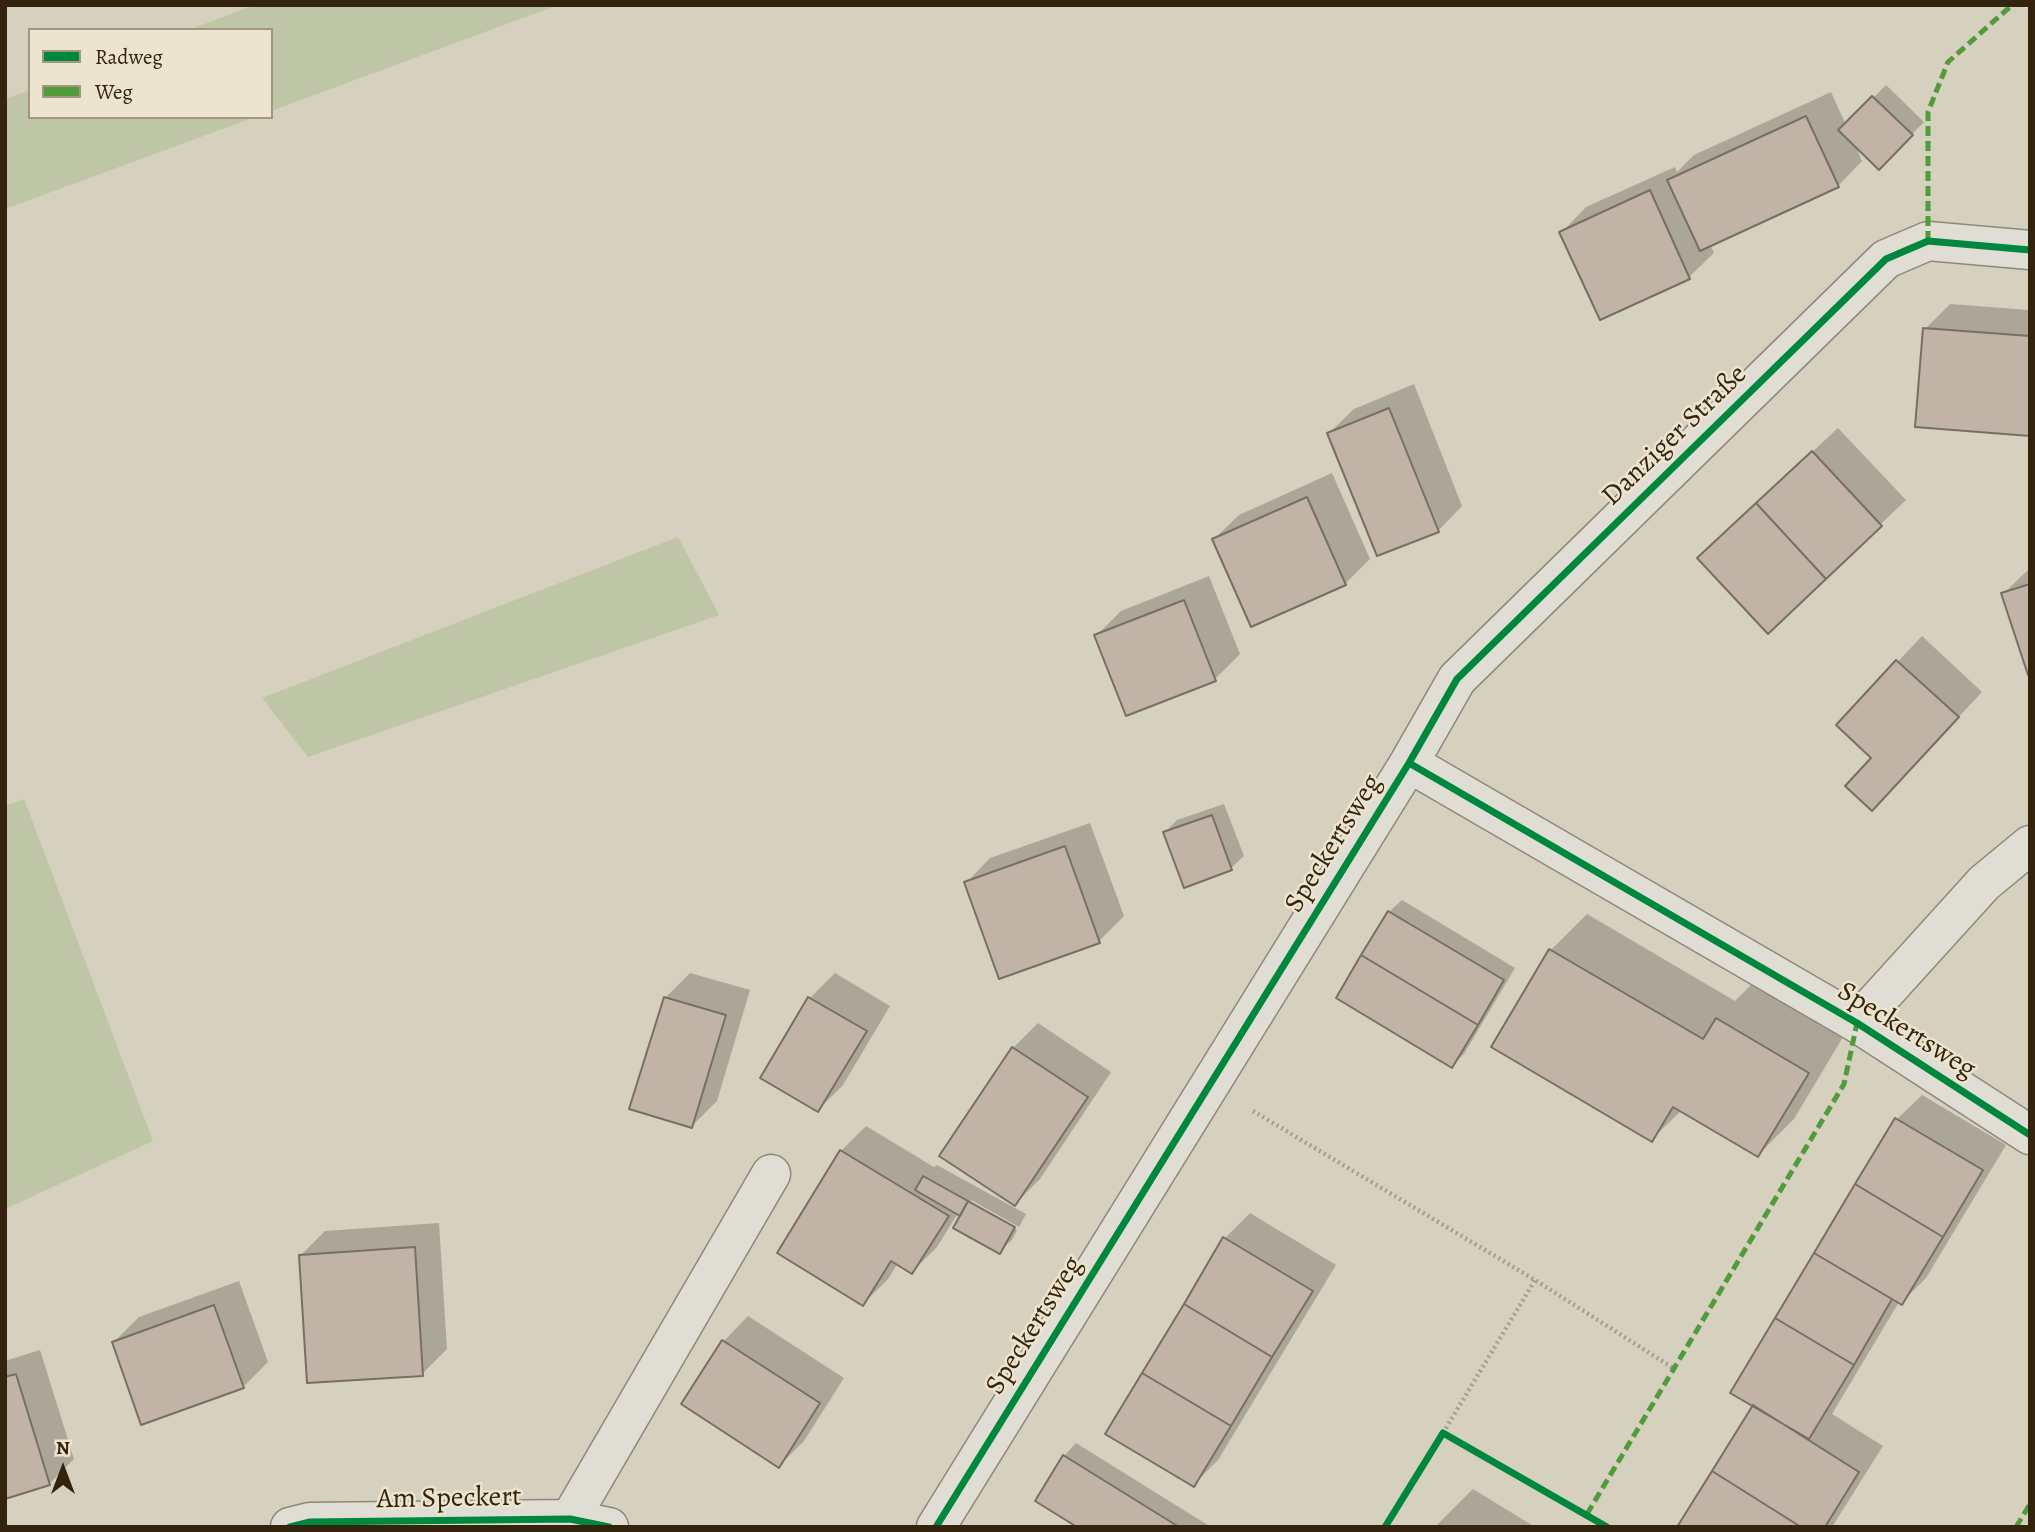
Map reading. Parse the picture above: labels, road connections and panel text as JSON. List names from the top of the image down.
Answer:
{
  "streets": {
    "street": ["Danziger Straße", "Speckertsweg", "Am Speckert"]
  },
  "crossings": [
    ["Danziger Straße", "Speckertsweg"]
  ],
  "legend": ["Radweg", "Weg"],
  "north": "top"
}
